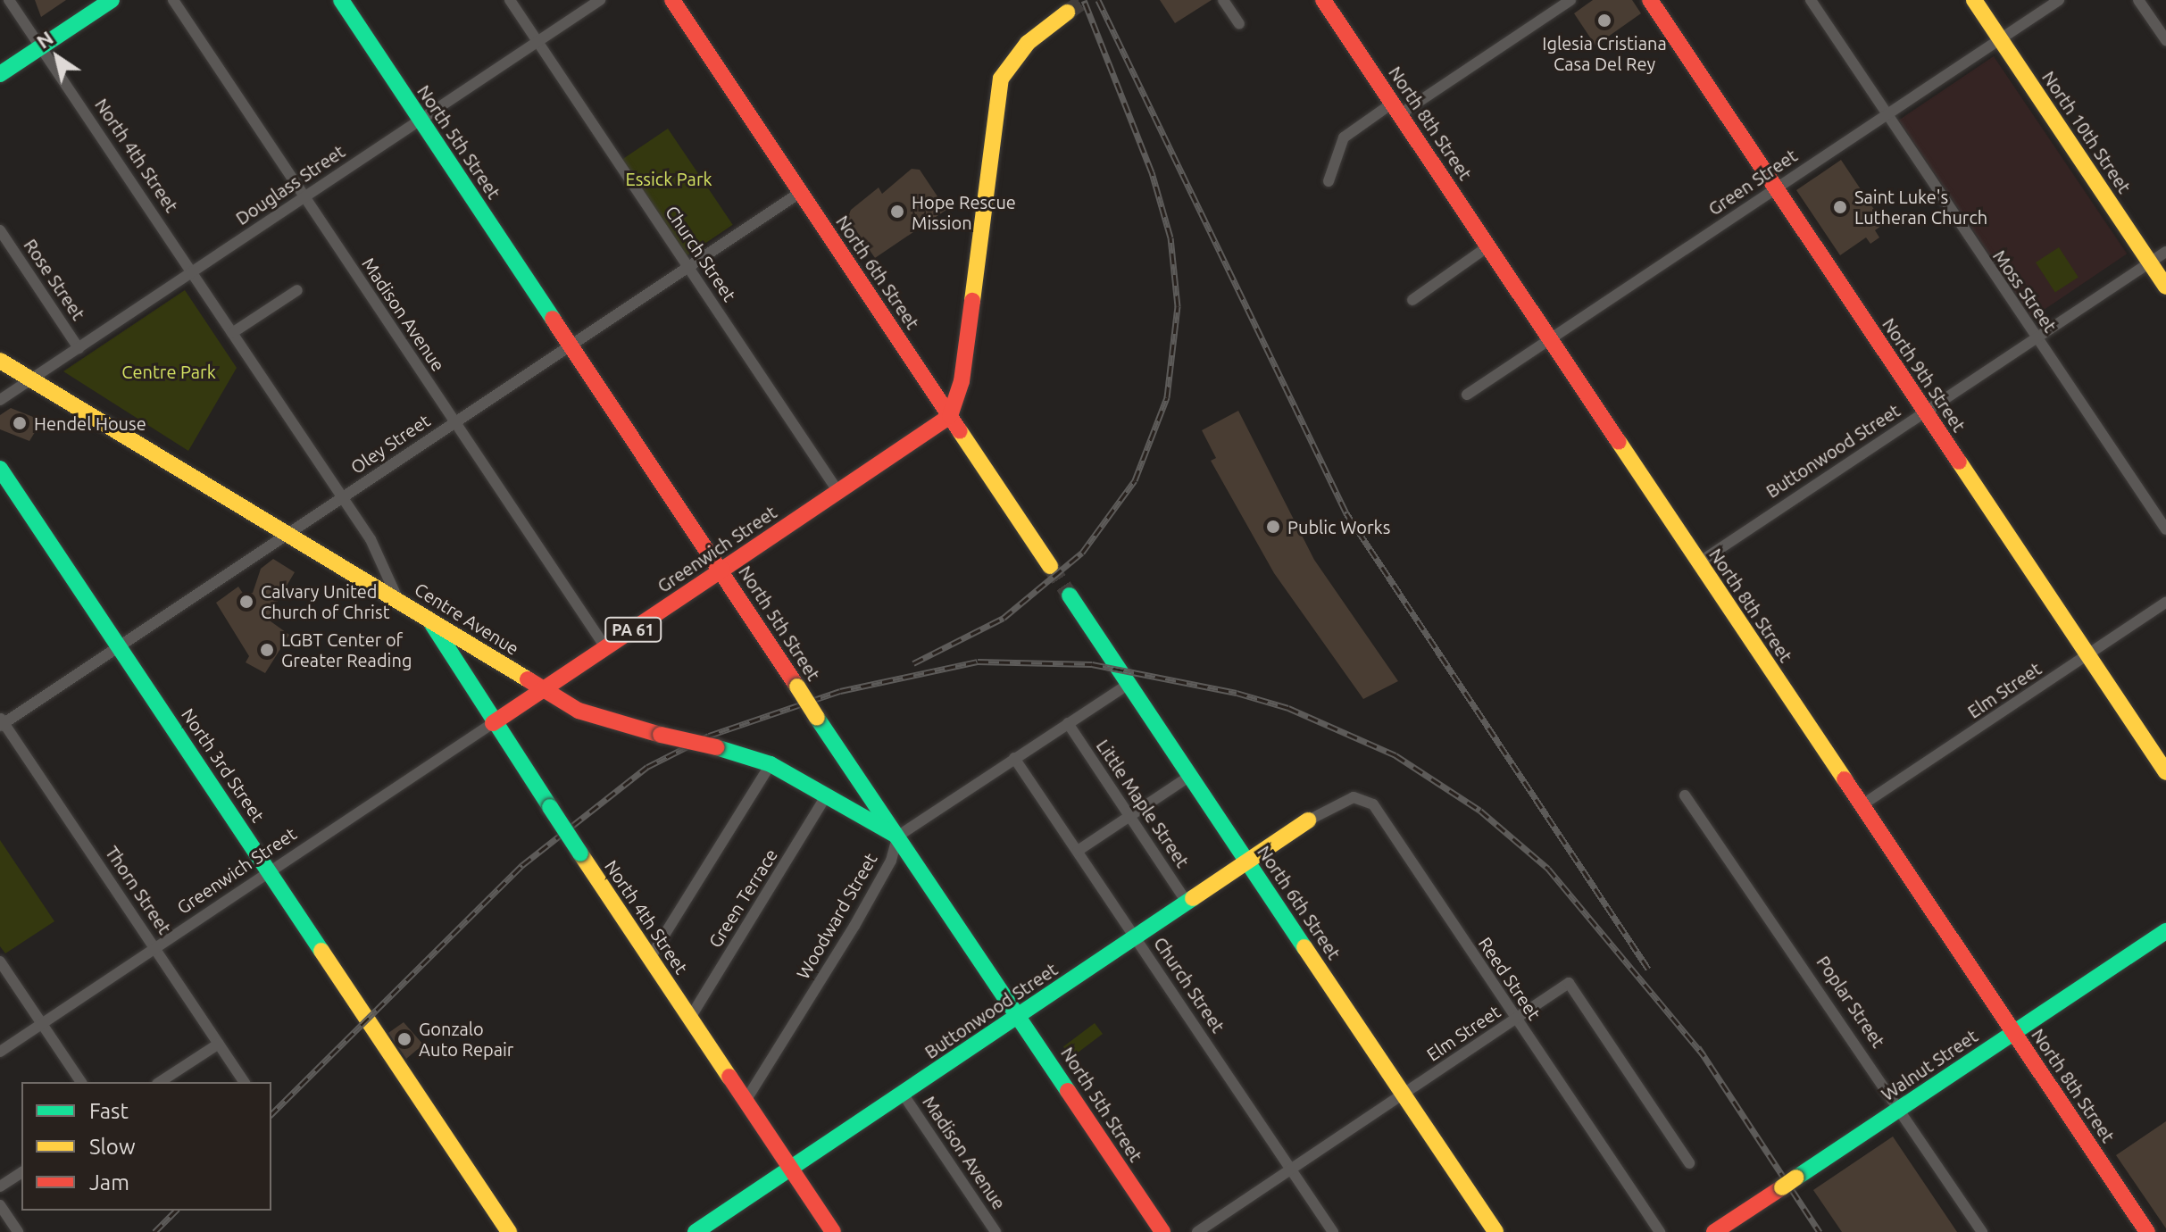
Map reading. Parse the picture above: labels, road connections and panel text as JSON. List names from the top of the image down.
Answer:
{
  "streets": {
    "main road": [
      "North 8th Street",
      "North 10th Street",
      "North 5th Street",
      "North 4th Street",
      "North 6th Street",
      "North 9th Street",
      "Buttonwood Street",
      "Greenwich Street",
      "Centre Avenue",
      "PA 61",
      "North 3rd Street",
      "Walnut Street"
    ],
    "street": [
      "Green Street",
      "Douglass Street",
      "Church Street",
      "Rose Street",
      "Moss Street",
      "Madison Avenue",
      "Oley Street",
      "Elm Street",
      "Little Maple Street",
      "Thorn Street",
      "Green Terrace",
      "Woodward Street",
      "Reed Street",
      "Poplar Street"
    ]
  },
  "crossings": [
    ["North 8th Street", "Green Street"],
    ["North 8th Street", "Buttonwood Street"],
    ["North 8th Street", "Elm Street"],
    ["North 8th Street", "Walnut Street"],
    ["North 10th Street", "Green Street"],
    ["North 10th Street", "Buttonwood Street"],
    ["North 5th Street", "Douglass Street"],
    ["North 5th Street", "Oley Street"],
    ["North 5th Street", "Buttonwood Street"],
    ["North 5th Street", "Greenwich Street"],
    ["North 5th Street", "Centre Avenue"],
    ["North 5th Street", "Woodward Street"],
    ["North 4th Street", "Douglass Street"],
    ["North 4th Street", "Oley Street"],
    ["North 4th Street", "Buttonwood Street"],
    ["North 4th Street", "Greenwich Street"],
    ["North 4th Street", "Centre Avenue"],
    ["North 4th Street", "Green Terrace"],
    ["North 4th Street", "Woodward Street"],
    ["Green Street", "Moss Street"],
    ["Green Street", "North 9th Street"],
    ["Douglass Street", "Church Street"],
    ["Douglass Street", "Rose Street"],
    ["Douglass Street", "Madison Avenue"],
    ["Douglass Street", "Centre Avenue"],
    ["Church Street", "Oley Street"],
    ["Church Street", "Buttonwood Street"],
    ["Church Street", "Greenwich Street"],
    ["Church Street", "Elm Street"],
    ["North 6th Street", "Oley Street"],
    ["North 6th Street", "Buttonwood Street"],
    ["North 6th Street", "Greenwich Street"],
    ["North 6th Street", "Elm Street"],
    ["Moss Street", "Buttonwood Street"],
    ["Madison Avenue", "Oley Street"],
    ["Madison Avenue", "Buttonwood Street"],
    ["Madison Avenue", "Greenwich Street"],
    ["North 9th Street", "Buttonwood Street"],
    ["North 9th Street", "Elm Street"],
    ["Oley Street", "Centre Avenue"],
    ["Oley Street", "North 3rd Street"],
    ["Oley Street", "Thorn Street"],
    ["Buttonwood Street", "Little Maple Street"],
    ["Buttonwood Street", "Reed Street"],
    ["Greenwich Street", "Centre Avenue"],
    ["Greenwich Street", "North 3rd Street"],
    ["Greenwich Street", "Thorn Street"],
    ["Centre Avenue", "Green Terrace"],
    ["Centre Avenue", "Woodward Street"],
    ["Elm Street", "Reed Street"],
    ["Poplar Street", "Walnut Street"]
  ],
  "parks": ["Essick Park", "Centre Park"],
  "places": [
    "Iglesia Cristiana Casa Del Rey",
    "Saint Luke's Lutheran Church",
    "Hope Rescue Mission",
    "Hendel House",
    "Public Works",
    "Calvary United Church of Christ",
    "LGBT Center of Greater Reading",
    "Gonzalo Auto Repair"
  ],
  "legend": ["Fast", "Slow", "Jam"],
  "north": "top left"
}
